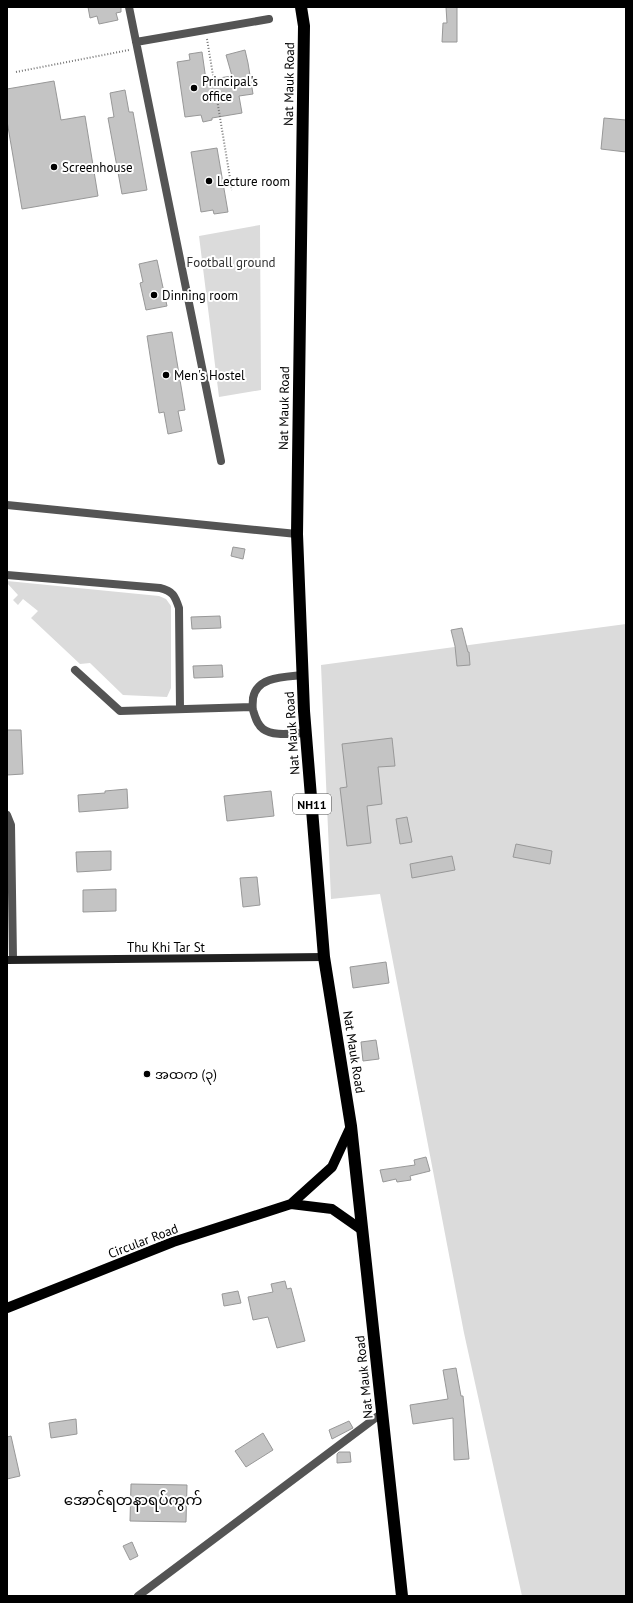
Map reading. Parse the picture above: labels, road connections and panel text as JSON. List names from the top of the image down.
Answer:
{
  "streets": {
    "highway": ["Nat Mauk Road", "NH11"],
    "main road": ["Circular Road"],
    "street": ["Thu Khi Tar St"]
  },
  "crossings": [
    ["Nat Mauk Road", "Thu Khi Tar St"]
  ],
  "districts": ["အောင်ရတနာရပ်ကွက်"],
  "parks": ["Football ground"],
  "places": [
    "Principal's office",
    "Screenhouse",
    "Lecture room",
    "Dinning room",
    "Men's Hostel",
    "အထက (၃)"
  ]
}
